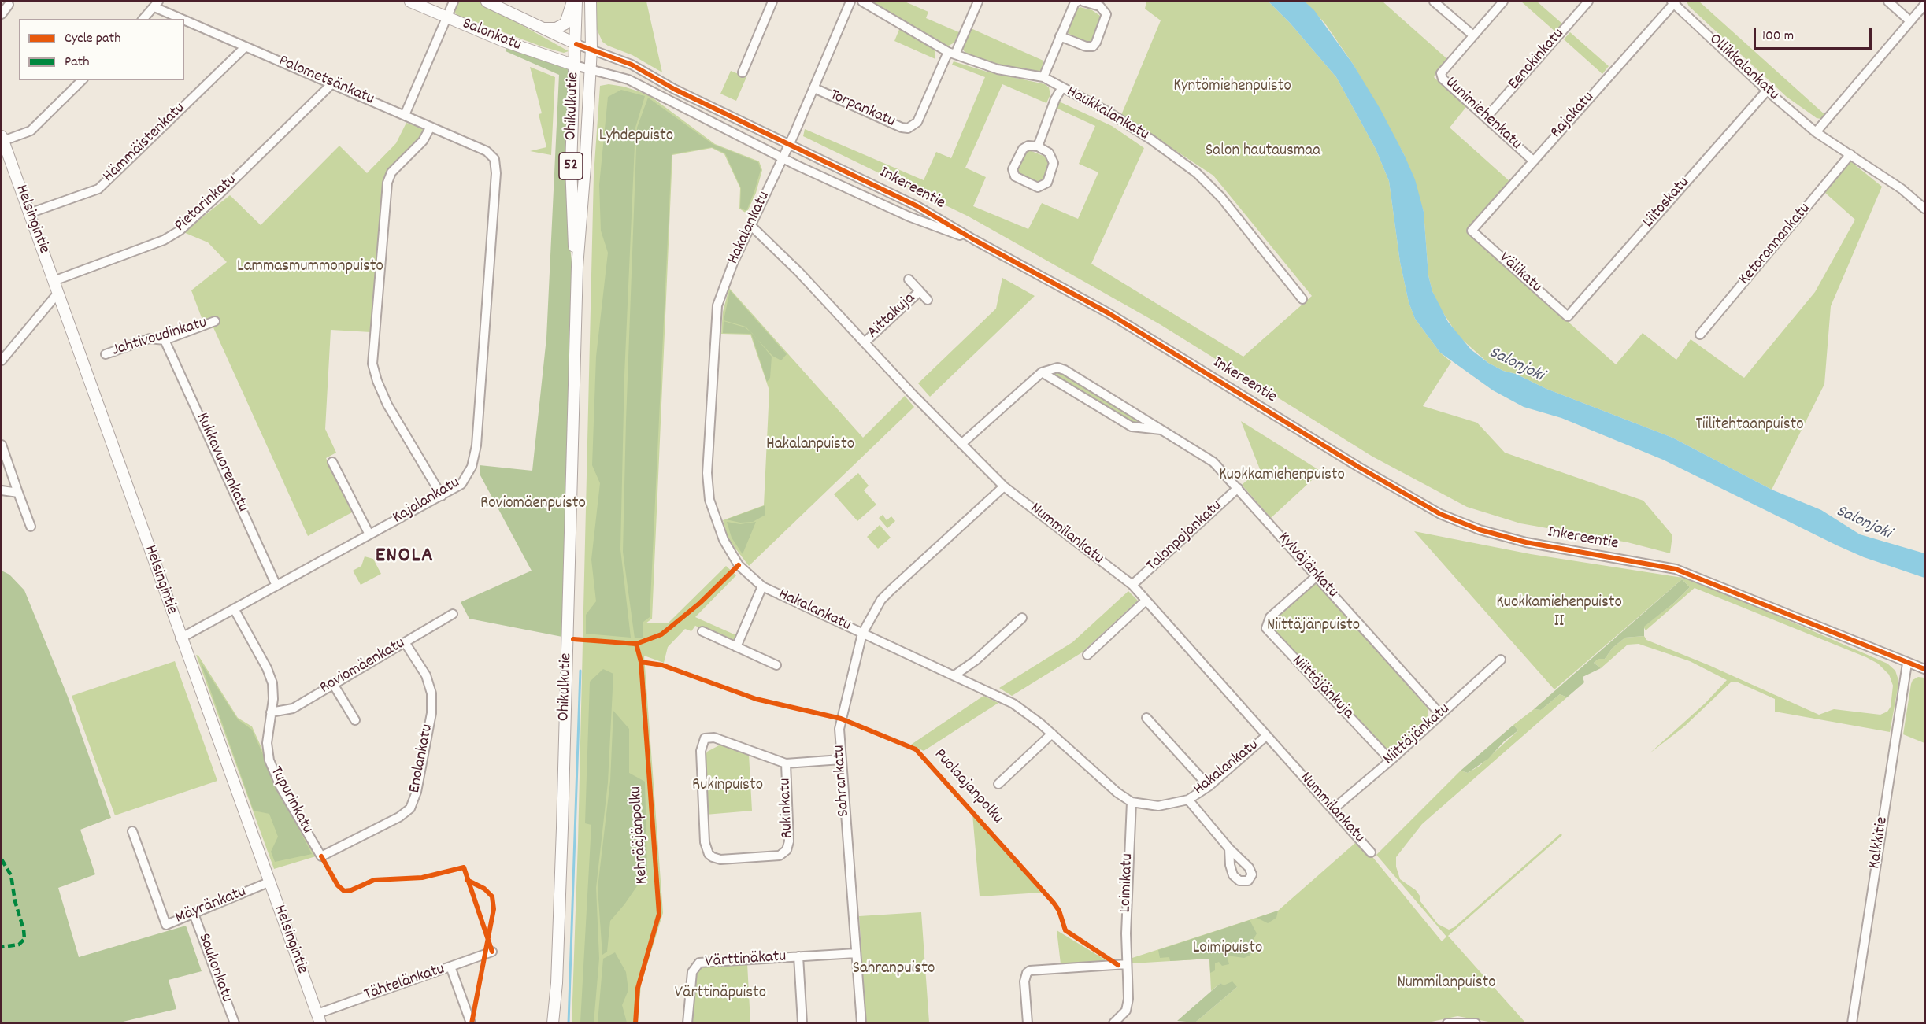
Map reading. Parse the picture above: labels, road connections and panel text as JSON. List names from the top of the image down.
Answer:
{
  "streets": {
    "main road": [
      "Salonkatu",
      "Ohikulkutie",
      "52",
      "Helsingintie"
    ],
    "street": [
      "Eenokinkatu",
      "Ollikkalankatu",
      "Palometsänkatu",
      "Torpankatu",
      "Haukkalankatu",
      "Uunimiehenkatu",
      "Rajakatu",
      "Hämmäistenkatu",
      "Inkereentie",
      "Liitoskatu",
      "Pietarinkatu",
      "Hakalankatu",
      "Ketorannankatu",
      "Välikatu",
      "Aittakuja",
      "Jahtivoudinkatu",
      "Kukkavuorenkatu",
      "Kajalankatu",
      "Nummilankatu",
      "Talonpojankatu",
      "Kylväjänkatu",
      "Roviomäenkatu",
      "Niittäjänkuja",
      "Niittäjänkatu",
      "Enolankatu",
      "Sahrankatu",
      "Tupurinkatu",
      "Rukinkatu",
      "Kalkkitie",
      "Loimikatu",
      "Mäyränkatu",
      "Värttinäkatu",
      "Saukonkatu",
      "Tähtelänkatu"
    ],
    "cycle path": ["Puolaajanpolku", "Kehrääjänpolku"]
  },
  "crossings": [
    ["Salonkatu", "Ohikulkutie"],
    ["Salonkatu", "Inkereentie"],
    ["Eenokinkatu", "Uunimiehenkatu"],
    ["Ollikkalankatu", "Rajakatu"],
    ["Ollikkalankatu", "Liitoskatu"],
    ["Ollikkalankatu", "Ketorannankatu"],
    ["Palometsänkatu", "Hämmäistenkatu"],
    ["Palometsänkatu", "Pietarinkatu"],
    ["Palometsänkatu", "Kajalankatu"],
    ["Ohikulkutie", "Inkereentie"],
    ["Torpankatu", "Haukkalankatu"],
    ["Torpankatu", "Inkereentie"],
    ["Torpankatu", "Hakalankatu"],
    ["Uunimiehenkatu", "Rajakatu"],
    ["Rajakatu", "Välikatu"],
    ["Hämmäistenkatu", "Helsingintie"],
    ["Inkereentie", "Hakalankatu"],
    ["Inkereentie", "Kalkkitie"],
    ["Liitoskatu", "Välikatu"],
    ["Pietarinkatu", "Helsingintie"],
    ["Helsingintie", "Kajalankatu"],
    ["Helsingintie", "Mäyränkatu"],
    ["Helsingintie", "Tähtelänkatu"],
    ["Hakalankatu", "Nummilankatu"],
    ["Hakalankatu", "Sahrankatu"],
    ["Hakalankatu", "Loimikatu"],
    ["Aittakuja", "Nummilankatu"],
    ["Jahtivoudinkatu", "Kukkavuorenkatu"],
    ["Kukkavuorenkatu", "Kajalankatu"],
    ["Kajalankatu", "Tupurinkatu"],
    ["Nummilankatu", "Talonpojankatu"],
    ["Nummilankatu", "Niittäjänkatu"],
    ["Nummilankatu", "Sahrankatu"],
    ["Talonpojankatu", "Kylväjänkatu"],
    ["Kylväjänkatu", "Niittäjänkuja"],
    ["Kylväjänkatu", "Niittäjänkatu"],
    ["Roviomäenkatu", "Enolankatu"],
    ["Roviomäenkatu", "Tupurinkatu"],
    ["Niittäjänkuja", "Niittäjänkatu"],
    ["Enolankatu", "Tupurinkatu"],
    ["Sahrankatu", "Rukinkatu"],
    ["Sahrankatu", "Värttinäkatu"],
    ["Mäyränkatu", "Saukonkatu"]
  ],
  "districts": ["ENOLA"],
  "water": ["Salonjoki"],
  "parks": [
    "Kyntömiehenpuisto",
    "Lyhdepuisto",
    "Salon hautausmaa",
    "Lammasmummonpuisto",
    "Tiilitehtaanpuisto",
    "Hakalanpuisto",
    "Kuokkamiehenpuisto",
    "Roviomäenpuisto",
    "Kuokkamiehenpuisto II",
    "Niittäjänpuisto",
    "Rukinpuisto",
    "Loimipuisto",
    "Sahranpuisto",
    "Nummilanpuisto",
    "Värttinäpuisto"
  ],
  "legend": ["Cycle path", "Path"],
  "scale_bar": "100 m"
}
